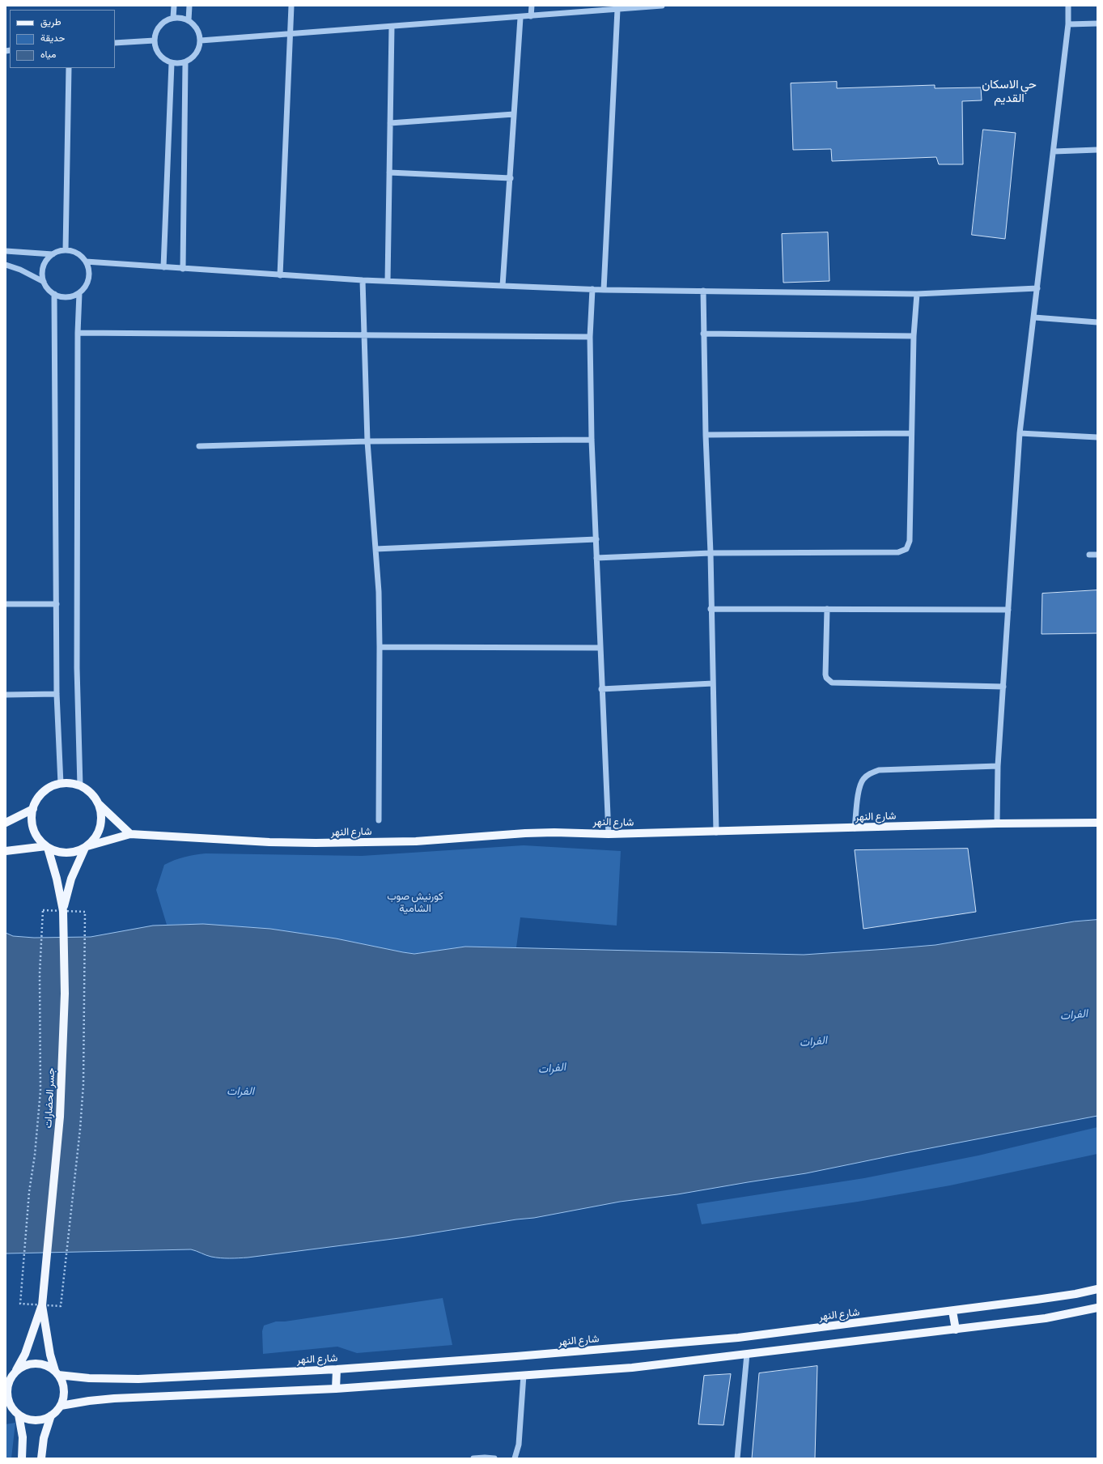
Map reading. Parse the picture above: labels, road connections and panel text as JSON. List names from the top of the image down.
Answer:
{
  "streets": {
    "main road": ["شارع النهر", "جسر الحضارات"]
  },
  "districts": ["حي الاسكان القديم"],
  "water": ["الفرات"],
  "parks": ["كورنيش صوب الشامية"],
  "legend": ["طريق", "حديقة", "مياه"]
}
